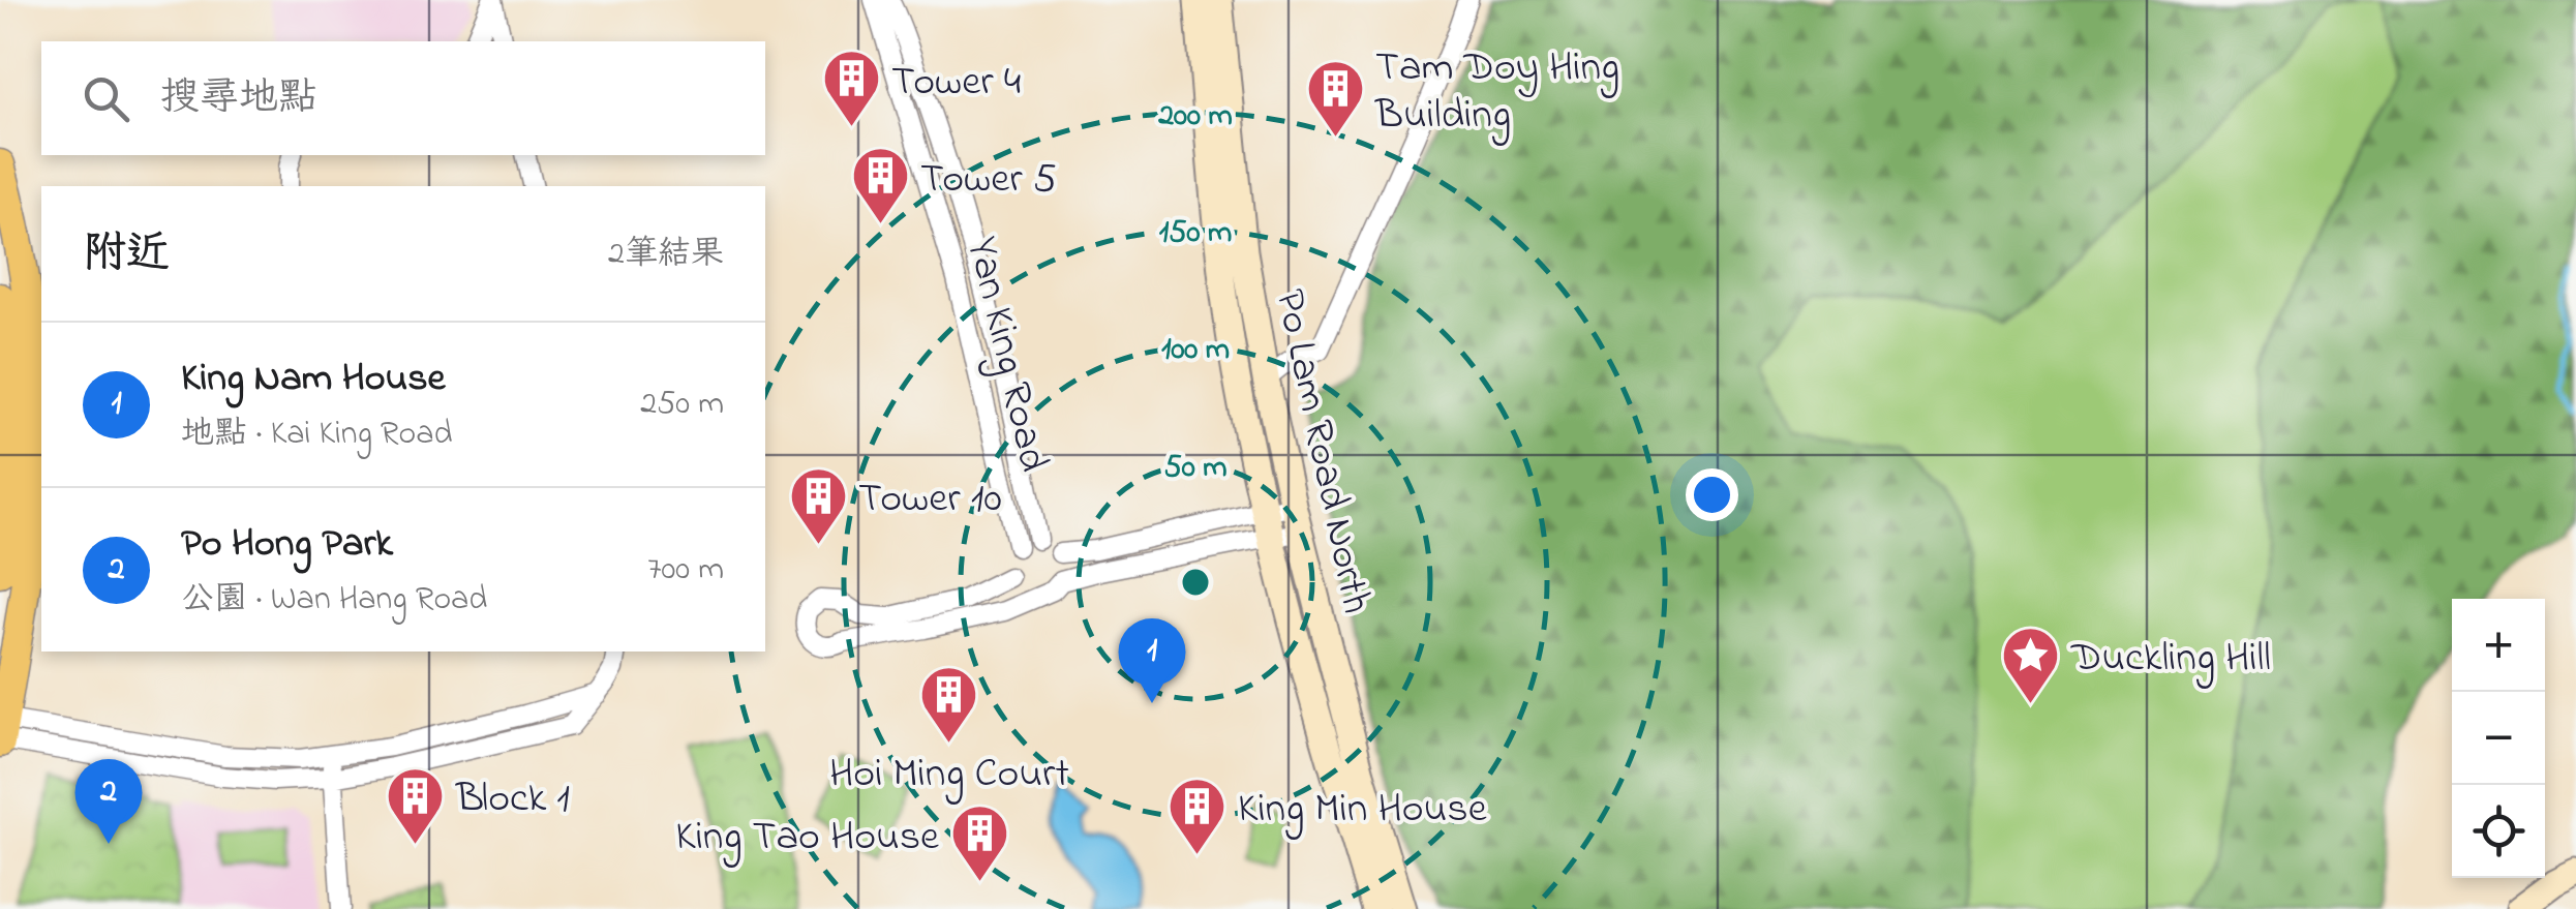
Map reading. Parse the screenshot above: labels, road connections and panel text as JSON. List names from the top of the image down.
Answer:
{
  "streets": {
    "main road": ["Po Lam Road North"],
    "street": ["Yan King Road"]
  },
  "places": {
    "building": [
      "Tower 4",
      "Tam Doy Hing Building",
      "Tower 5",
      "Tower 10",
      "Hoi Ming Court",
      "Block 1",
      "King Min House",
      "King Tao House"
    ],
    "place": ["Duckling Hill"]
  },
  "page": {
    "search": "搜尋地點",
    "heading": ["附近", "2筆結果"],
    "list": [
      {
        "mark": "1",
        "name": "King Nam House",
        "note": "地點 · Kai King Road",
        "value": "250 m"
      },
      {
        "mark": "2",
        "name": "Po Hong Park",
        "note": "公園 · Wan Hang Road",
        "value": "700 m"
      }
    ],
    "map_buttons": ["+", "−"],
    "pins": ["1", "2"]
  },
  "rings": [
    "200 m",
    "150 m",
    "100 m",
    "50 m"
  ]
}
